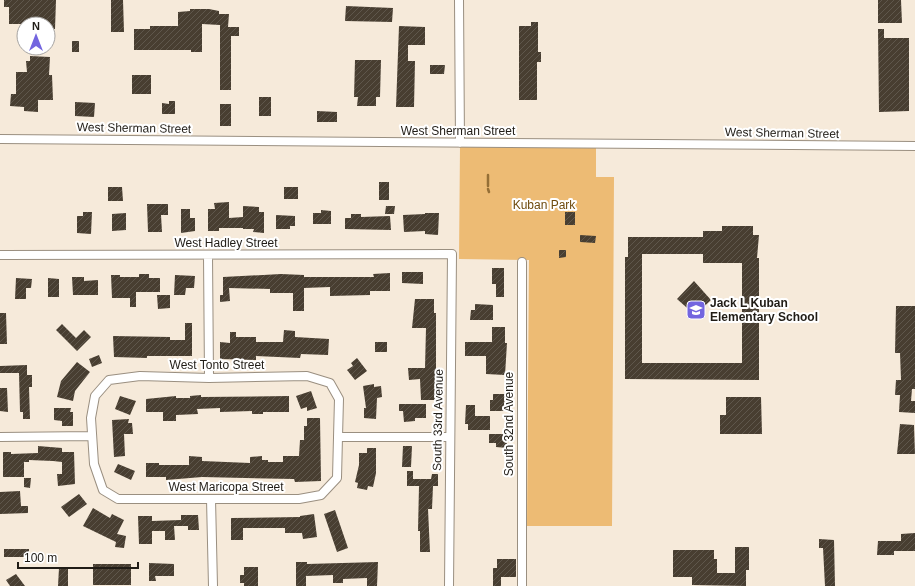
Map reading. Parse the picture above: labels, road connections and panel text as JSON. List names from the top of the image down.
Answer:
{
  "streets": {
    "street": [
      "West Sherman Street",
      "West Hadley Street",
      "West Tonto Street",
      "South 33rd Avenue",
      "South 32nd Avenue",
      "West Maricopa Street"
    ]
  },
  "crossings": [
    ["West Hadley Street", "South 33rd Avenue"],
    ["West Tonto Street", "West Maricopa Street"]
  ],
  "parks": ["Kuban Park"],
  "places": {
    "school or university": ["Jack L Kuban Elementary School"]
  },
  "scale_bar": "100 m",
  "north": "top"
}
